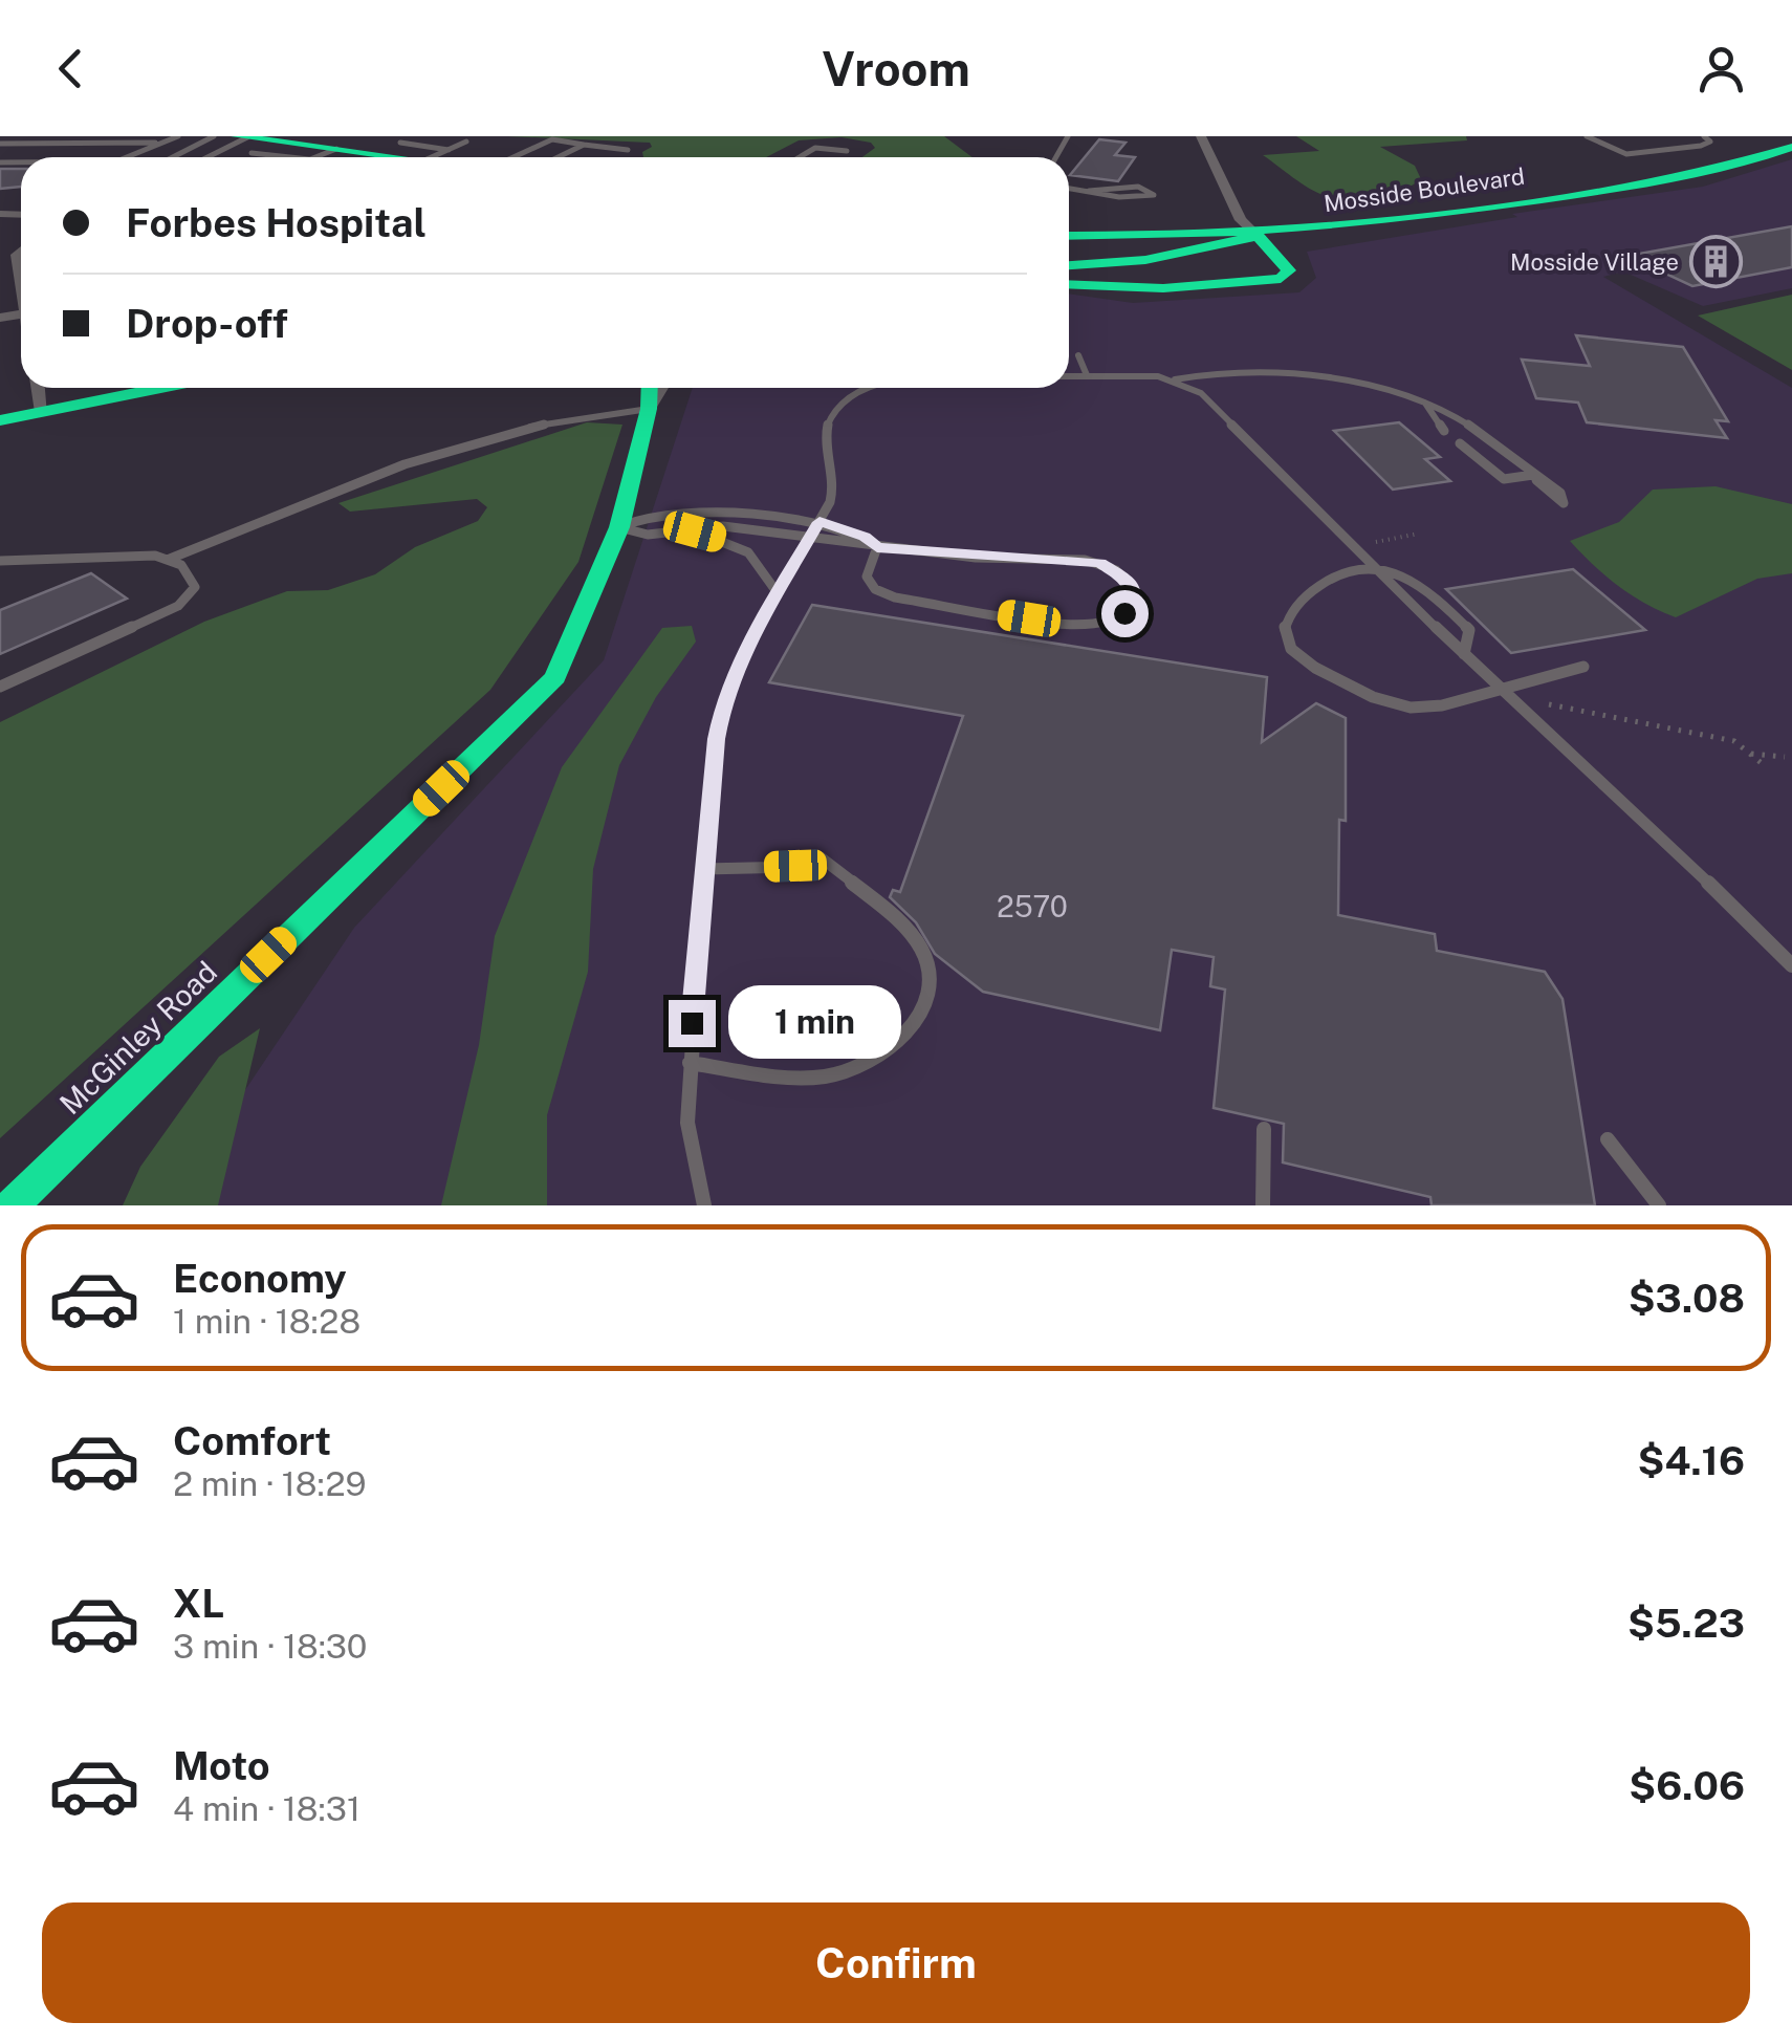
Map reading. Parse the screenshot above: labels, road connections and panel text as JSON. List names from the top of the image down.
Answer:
{
  "streets": {
    "main road": ["Mosside Boulevard", "McGinley Road"]
  },
  "places": {
    "building": ["Mosside Village"]
  },
  "house_numbers": ["2570"],
  "page": {
    "header": "Vroom",
    "banner": ["Forbes Hospital", "Drop-off"],
    "bubble": "1 min",
    "list": [
      {
        "name": "Economy",
        "note": "1 min · 18:28",
        "value": "$3.08"
      },
      {
        "name": "Comfort",
        "note": "2 min · 18:29",
        "value": "$4.16"
      },
      {
        "name": "XL",
        "note": "3 min · 18:30",
        "value": "$5.23"
      },
      {
        "name": "Moto",
        "note": "4 min · 18:31",
        "value": "$6.06"
      }
    ],
    "buttons": "Confirm"
  }
}
